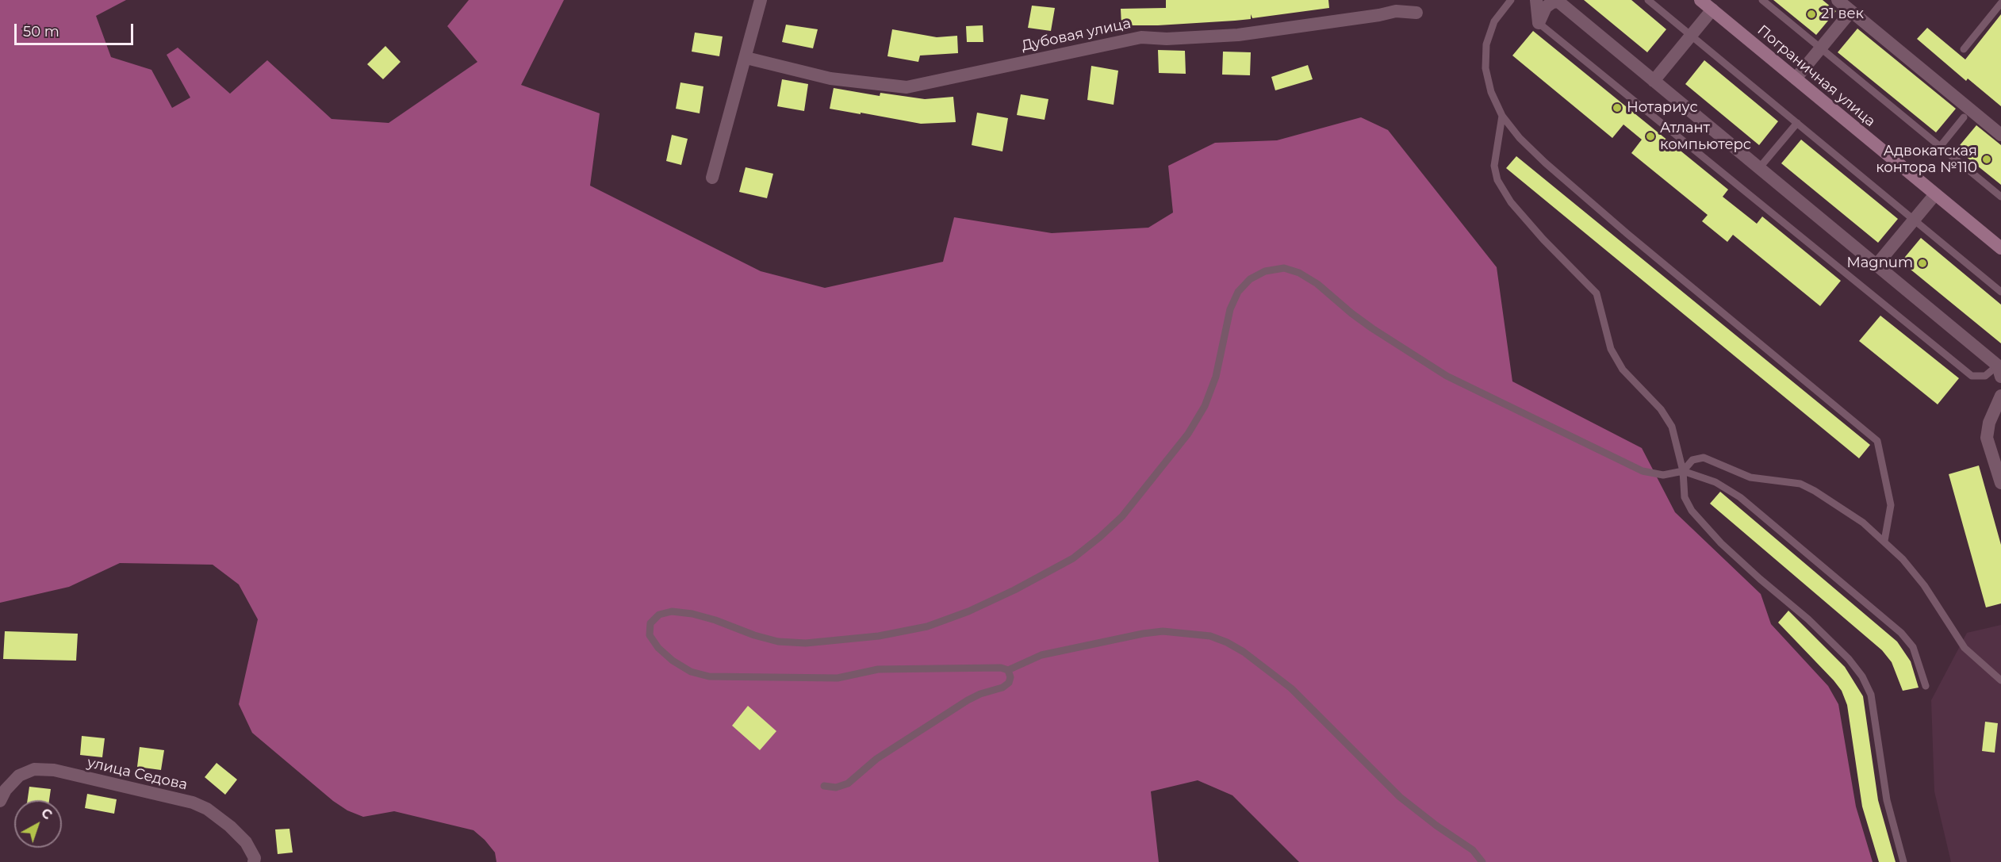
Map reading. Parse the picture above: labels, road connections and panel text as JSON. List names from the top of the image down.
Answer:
{
  "streets": {
    "main road": ["Пограничная улица"],
    "street": ["Дубовая улица", "улица Седова"]
  },
  "places": [
    "21 век",
    "Нотариус",
    "Атлант компьютерс",
    "Адвокатская контора №110",
    "Magnum"
  ],
  "scale_bar": "50 m",
  "north": "top right"
}
